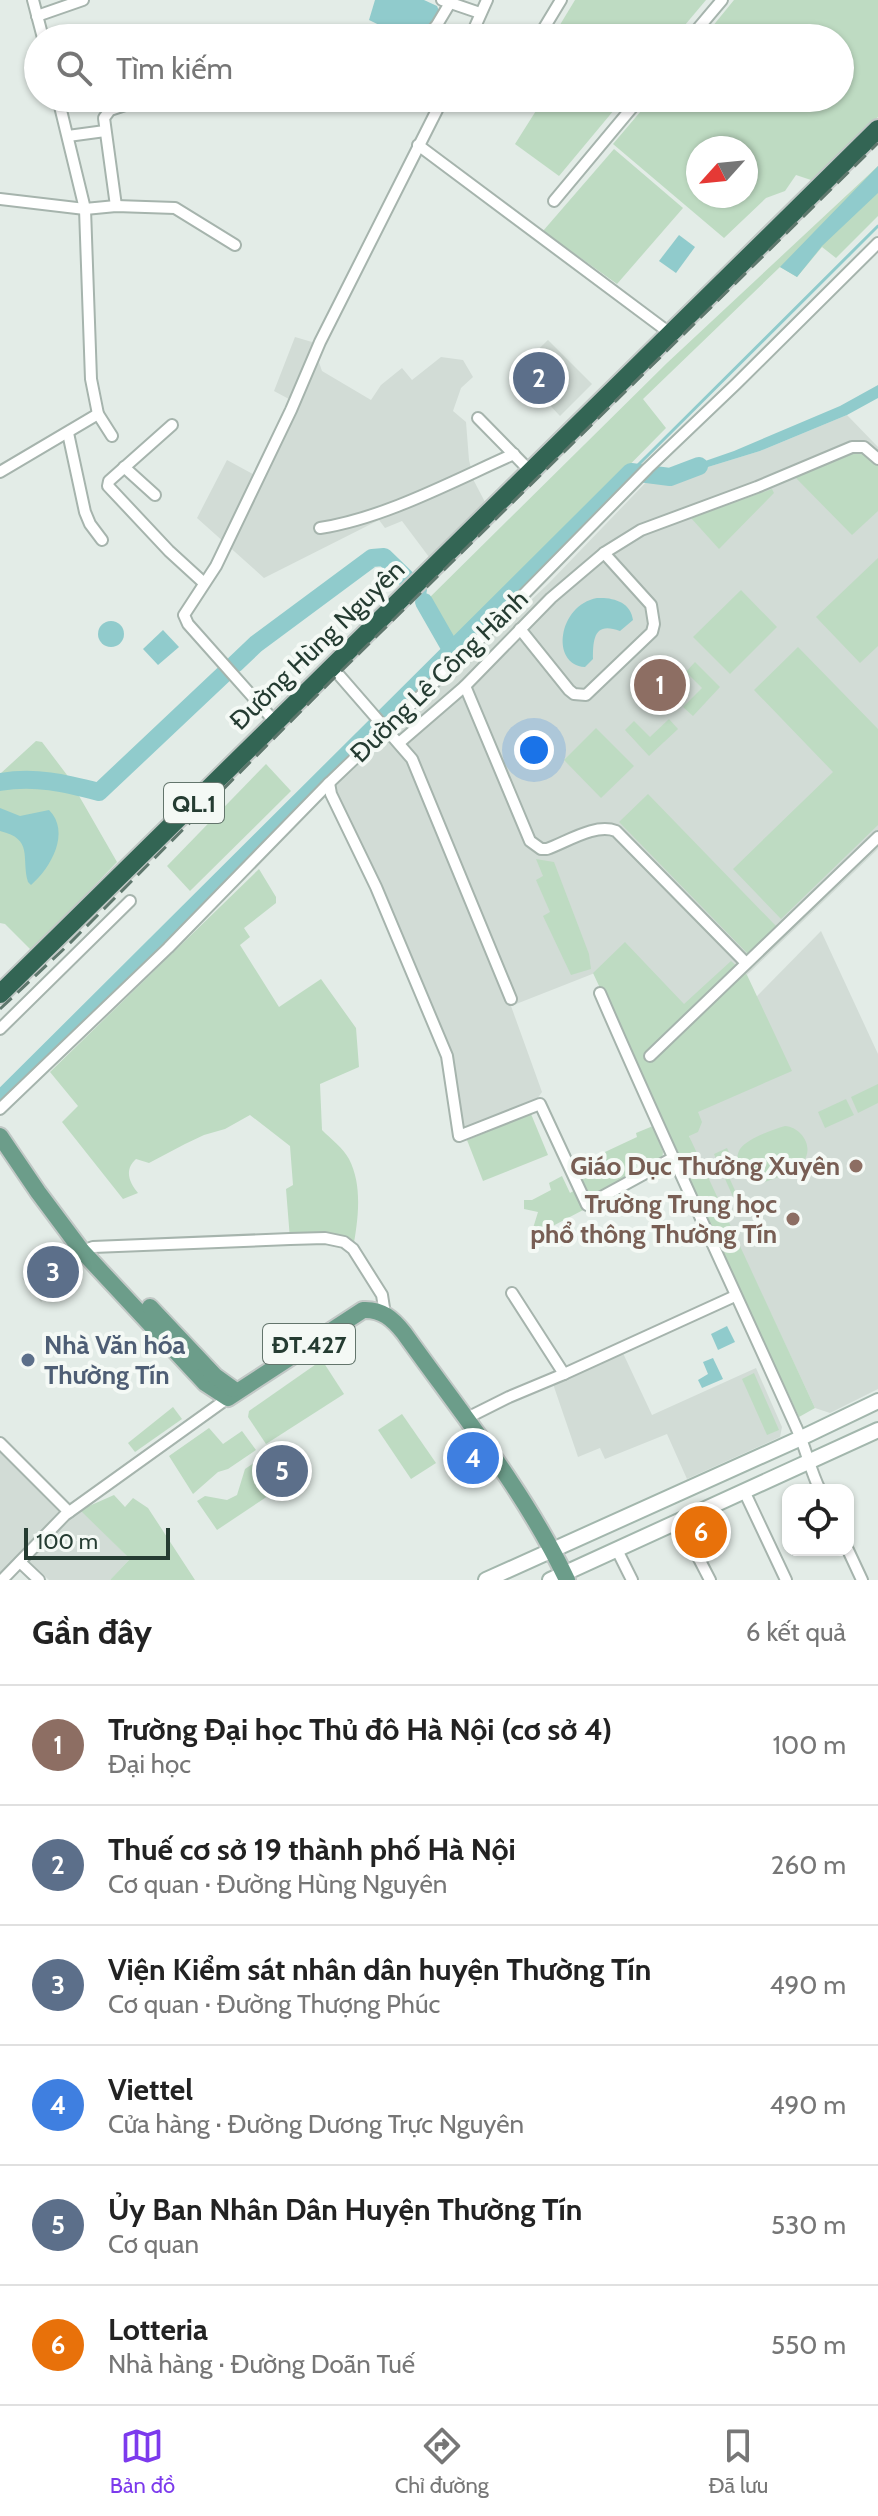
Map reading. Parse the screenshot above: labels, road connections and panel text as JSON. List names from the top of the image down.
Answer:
{
  "streets": {
    "highway": ["Đường Hùng Nguyên", "QL.1"],
    "main road": ["ĐT.427"],
    "street": ["Đường Lê Công Hành"]
  },
  "crossings": [
    ["Đường Hùng Nguyên", "QL.1"]
  ],
  "places": ["Giáo Dục Thường Xuyên", "Trường Trung học phổ thông Thường Tín", "Nhà Văn hóa Thường Tín"],
  "scale_bar": "100 m",
  "north": "bottom left",
  "page": {
    "search": "Tìm kiếm",
    "pins": [
      "2",
      "1",
      "3",
      "4",
      "5",
      "6"
    ],
    "scale": "100 m",
    "heading": ["Gần đây", "6 kết quả"],
    "list": [
      {
        "mark": "1",
        "name": "Trường Đại học Thủ đô Hà Nội (cơ sở 4)",
        "note": "Đại học",
        "value": "100 m"
      },
      {
        "mark": "2",
        "name": "Thuế cơ sở 19 thành phố Hà Nội",
        "note": "Cơ quan · Đường Hùng Nguyên",
        "value": "260 m"
      },
      {
        "mark": "3",
        "name": "Viện Kiểm sát nhân dân huyện Thường Tín",
        "note": "Cơ quan · Đường Thượng Phúc",
        "value": "490 m"
      },
      {
        "mark": "4",
        "name": "Viettel",
        "note": "Cửa hàng · Đường Dương Trực Nguyên",
        "value": "490 m"
      },
      {
        "mark": "5",
        "name": "Ủy Ban Nhân Dân Huyện Thường Tín",
        "note": "Cơ quan",
        "value": "530 m"
      },
      {
        "mark": "6",
        "name": "Lotteria",
        "note": "Nhà hàng · Đường Doãn Tuế",
        "value": "550 m"
      }
    ],
    "nav": ["Bản đồ", "Chỉ đường", "Đã lưu"]
  }
}
